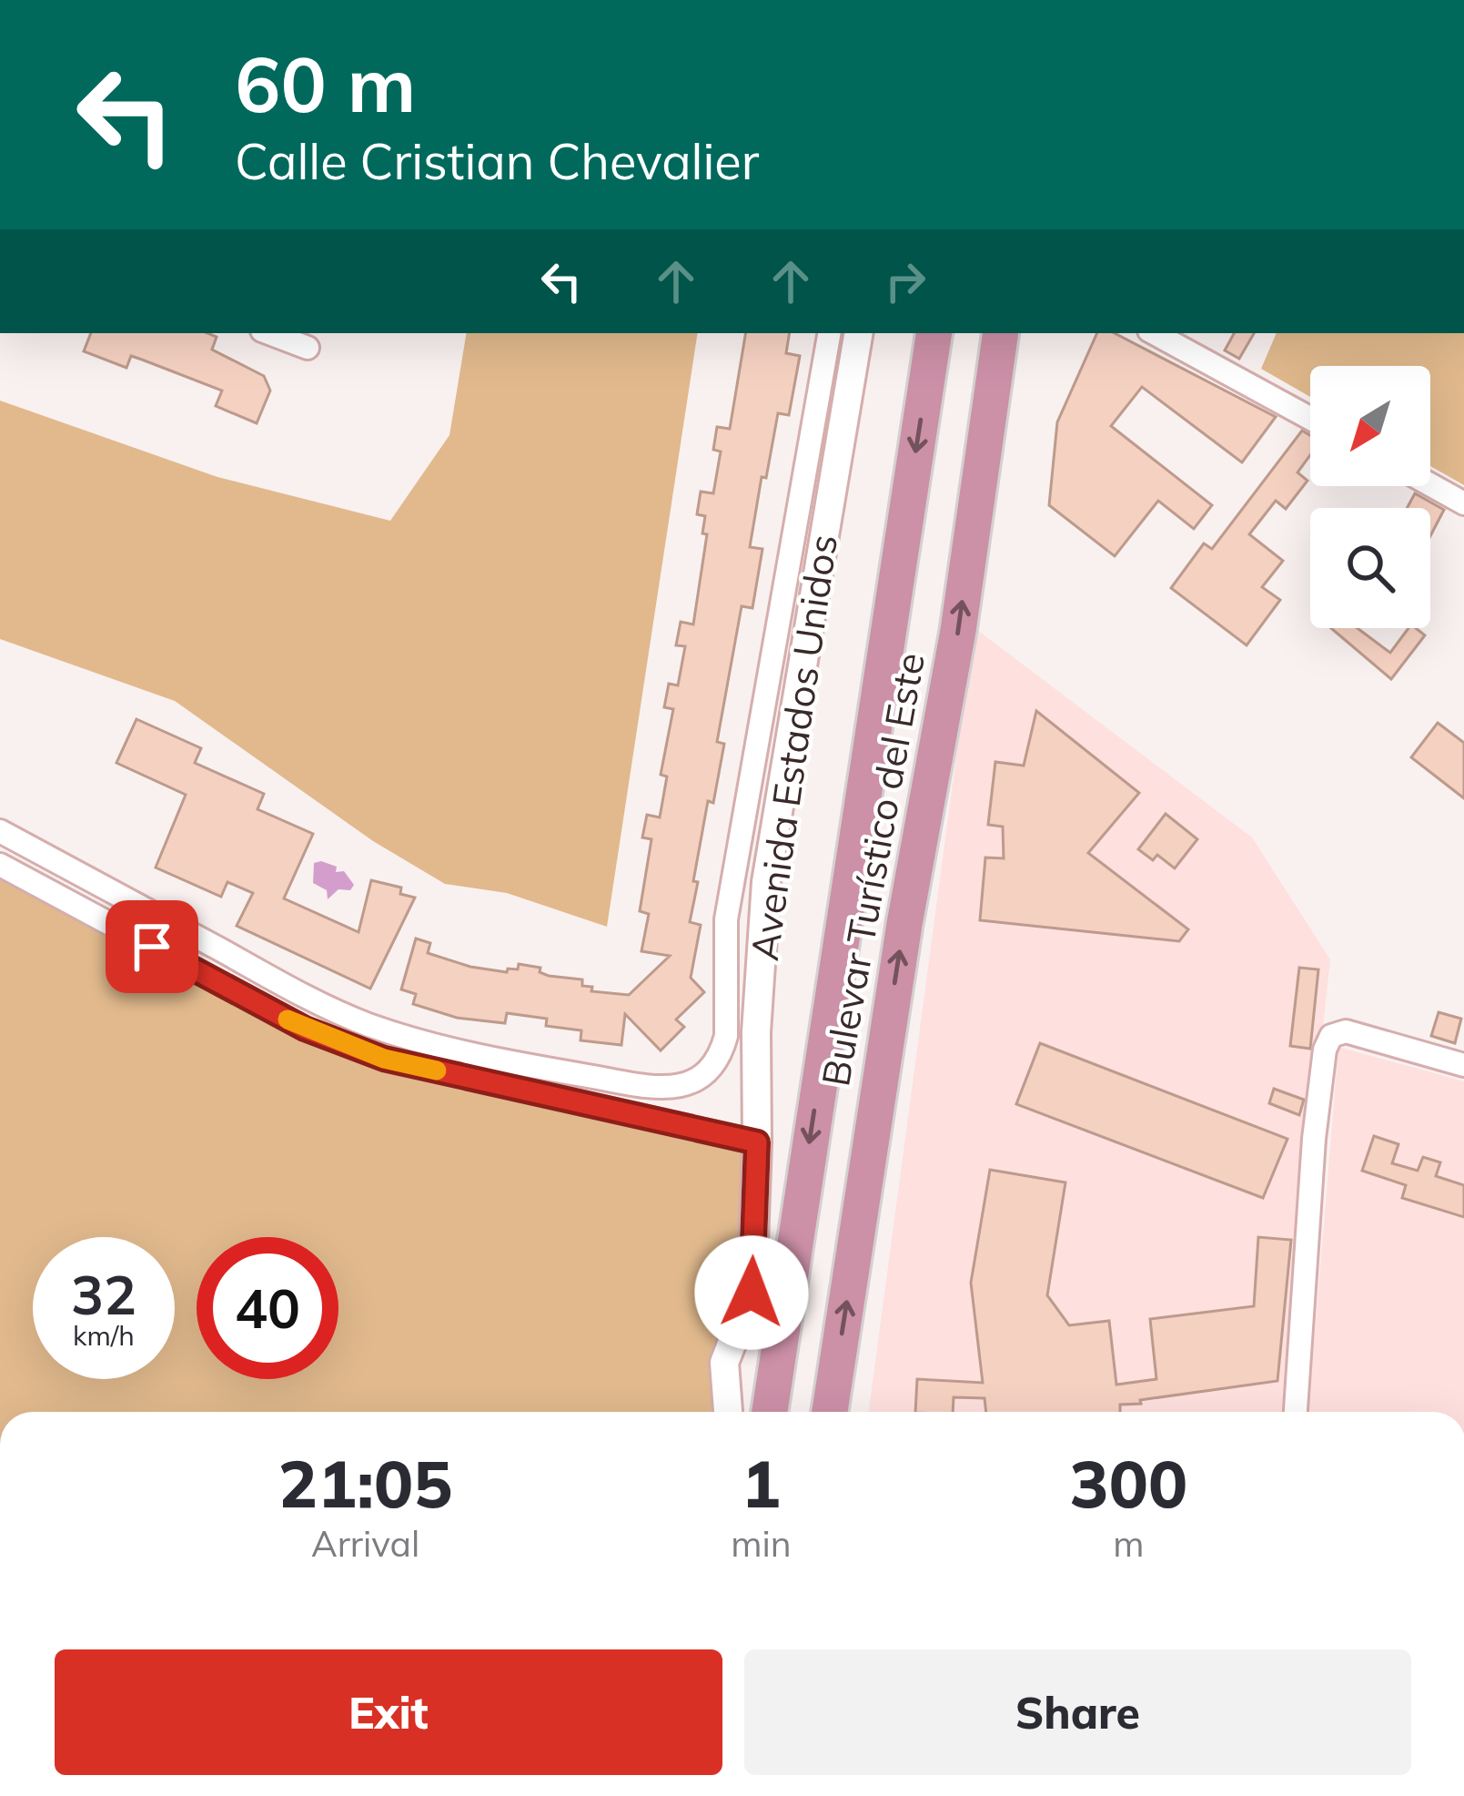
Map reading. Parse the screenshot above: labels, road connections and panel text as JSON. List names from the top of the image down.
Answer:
{
  "streets": {
    "highway": ["Bulevar Turístico del Este"],
    "street": ["Avenida Estados Unidos"]
  },
  "north": "bottom left",
  "page": {
    "turn": ["60 m", "Calle Cristian Chevalier"],
    "speed": "32 km/h",
    "limit": "40",
    "eta": [
      "21:05",
      "Arrival",
      "1",
      "min",
      "300",
      "m"
    ],
    "buttons": ["Exit", "Share"]
  }
}
